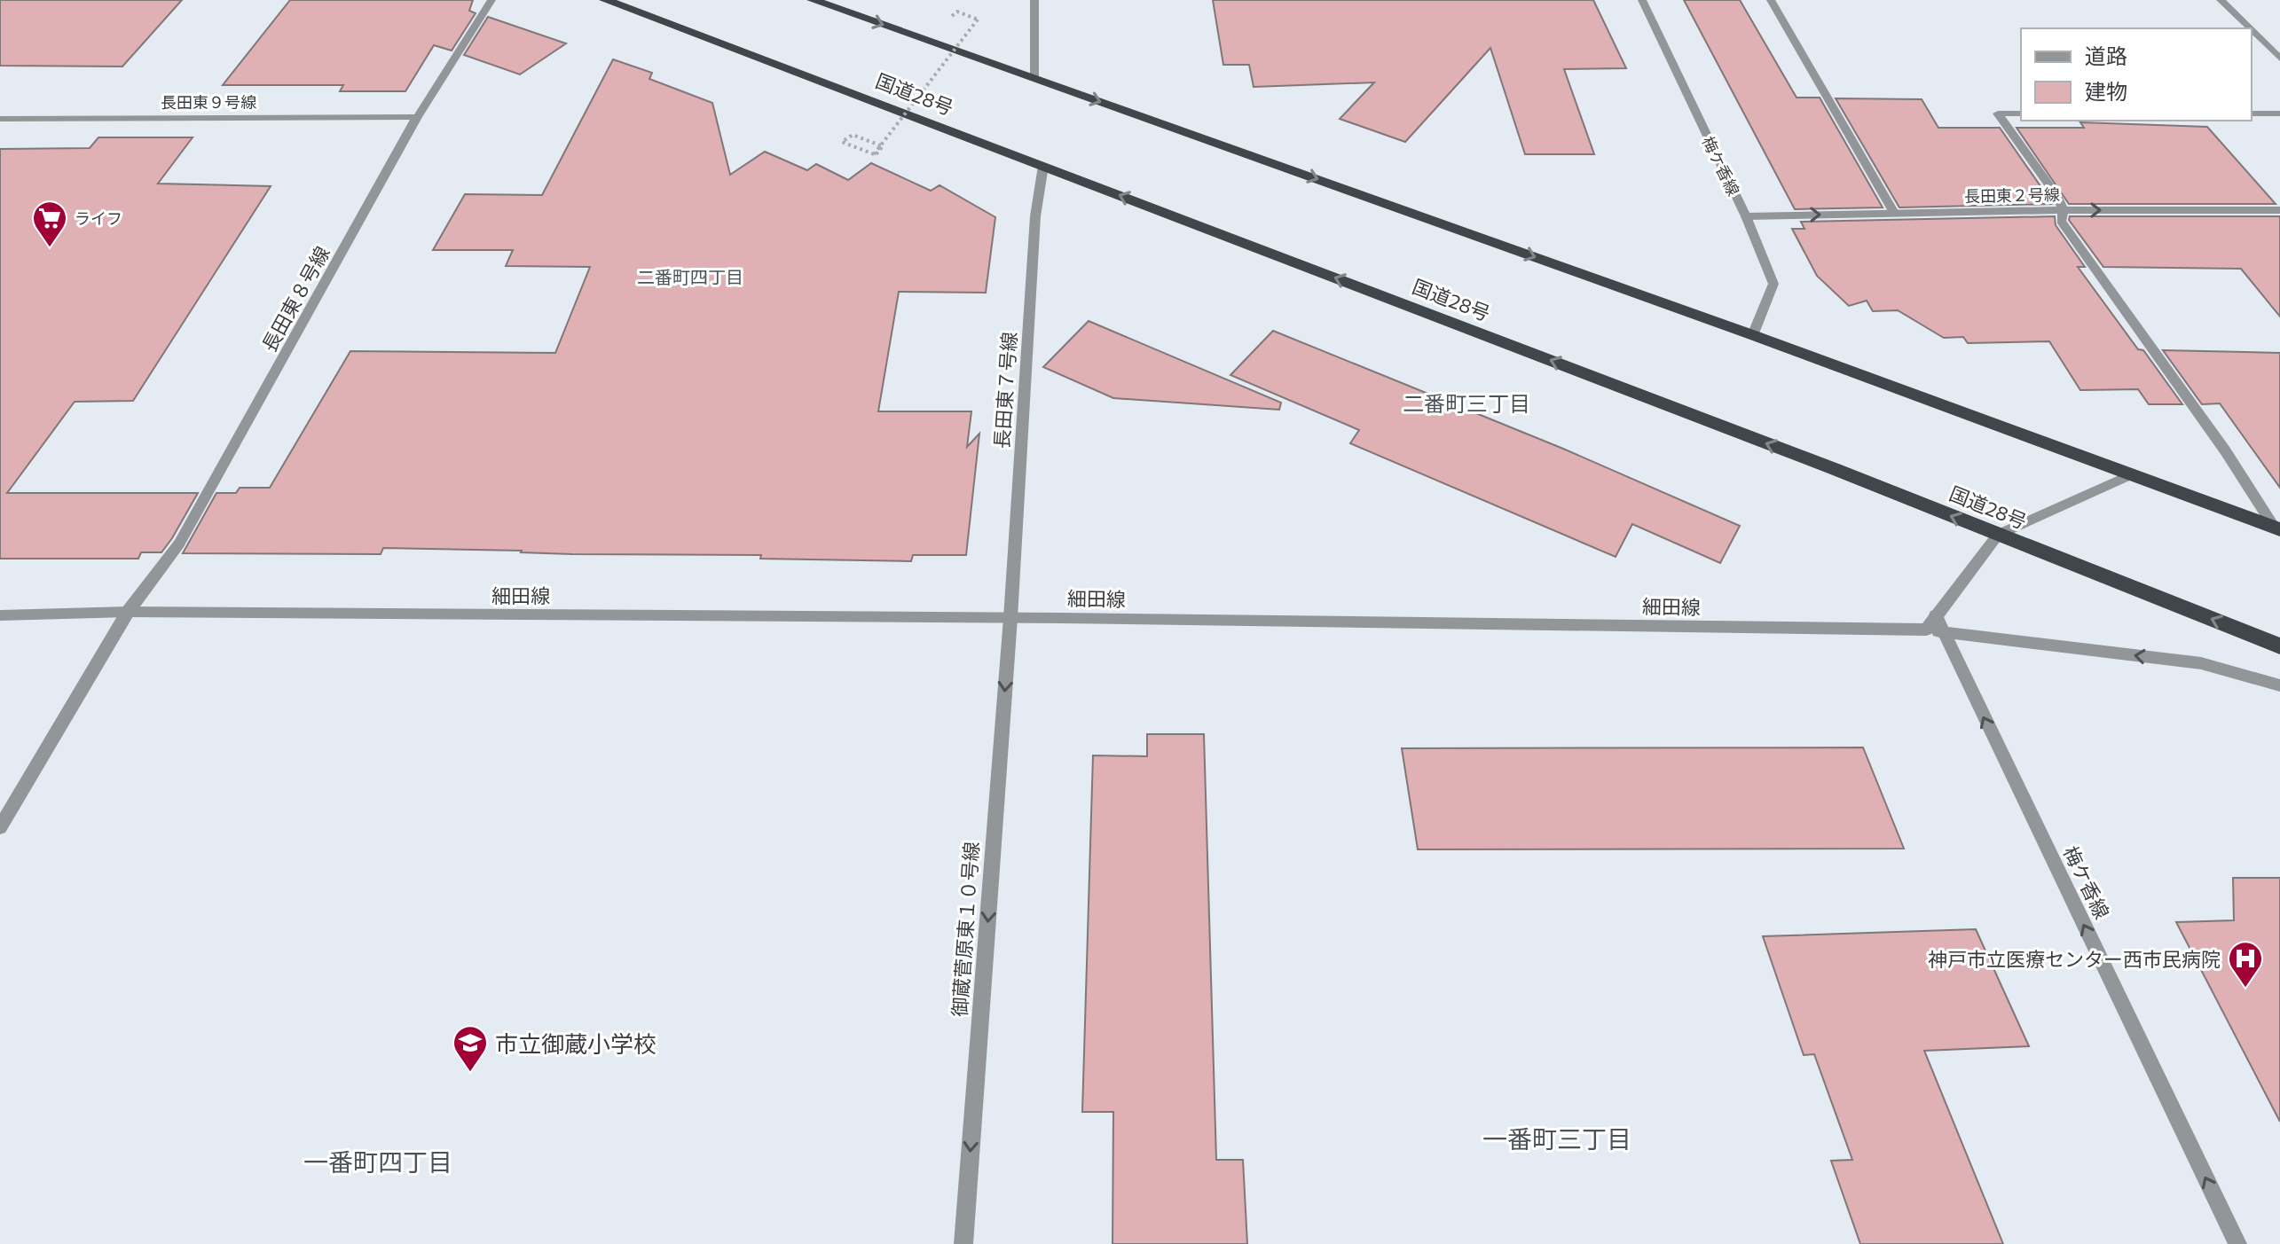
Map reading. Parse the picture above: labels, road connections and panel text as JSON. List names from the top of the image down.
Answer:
{
  "streets": {
    "highway": ["国道28号"],
    "street": [
      "長田東９号線",
      "梅ケ香線",
      "長田東２号線",
      "長田東８号線",
      "長田東７号線",
      "細田線",
      "御蔵菅原東１０号線"
    ]
  },
  "crossings": [
    ["国道28号", "長田東７号線"],
    ["長田東９号線", "長田東８号線"],
    ["梅ケ香線", "長田東２号線"],
    ["梅ケ香線", "細田線"],
    ["長田東８号線", "細田線"],
    ["長田東７号線", "細田線"],
    ["長田東７号線", "御蔵菅原東１０号線"],
    ["細田線", "御蔵菅原東１０号線"]
  ],
  "one_way": ["梅ケ香線", "長田東２号線", "御蔵菅原東１０号線"],
  "districts": [
    "二番町四丁目",
    "二番町三丁目",
    "一番町三丁目",
    "一番町四丁目"
  ],
  "places": {
    "supermarket": ["ライフ"],
    "hospital": ["神戸市立医療センター西市民病院"],
    "school or university": ["市立御蔵小学校"]
  },
  "legend": ["道路", "建物"]
}
